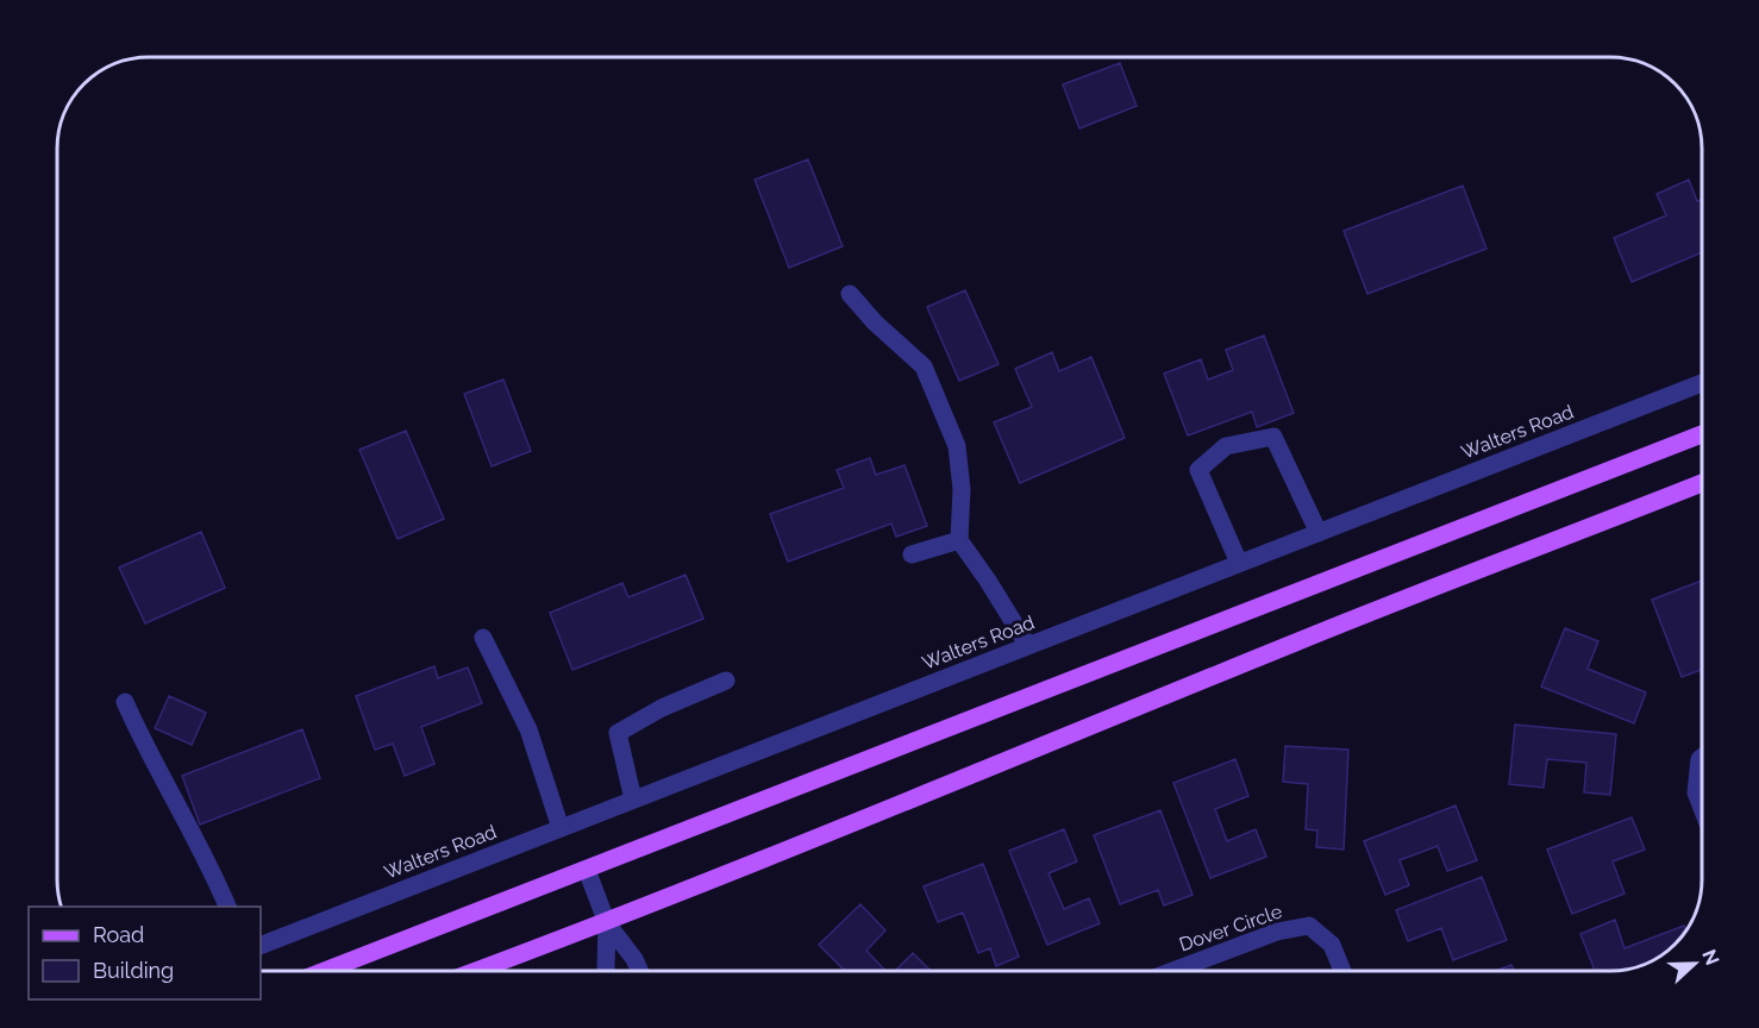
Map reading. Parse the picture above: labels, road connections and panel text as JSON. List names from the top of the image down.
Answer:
{
  "streets": {
    "street": ["Walters Road", "Dover Circle"]
  },
  "legend": ["Road", "Building"],
  "north": "right"
}
